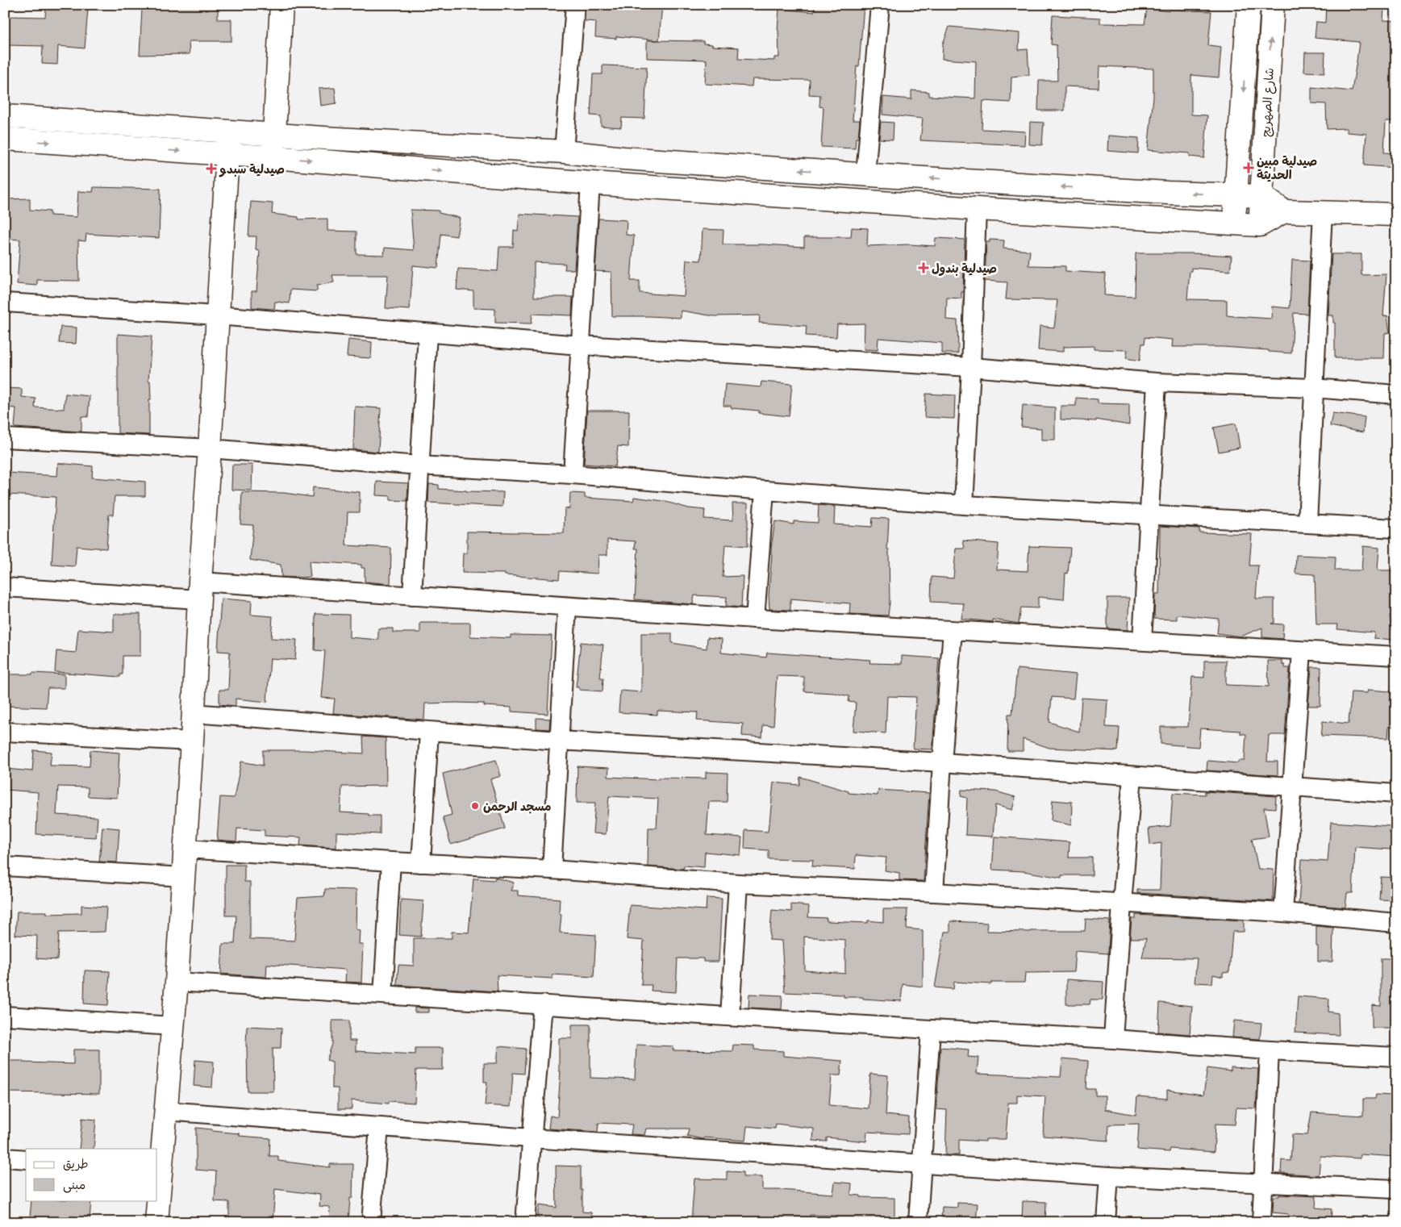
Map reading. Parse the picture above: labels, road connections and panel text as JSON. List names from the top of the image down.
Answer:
{
  "streets": {
    "main road": ["شارع الصهريج"]
  },
  "places": {
    "health": ["صيدلية مبين الحديثة", "صيدلية سبدو", "صيدلية بندول"],
    "other": ["مسجد الرحمن"]
  },
  "legend": ["طريق", "مبنى"]
}
